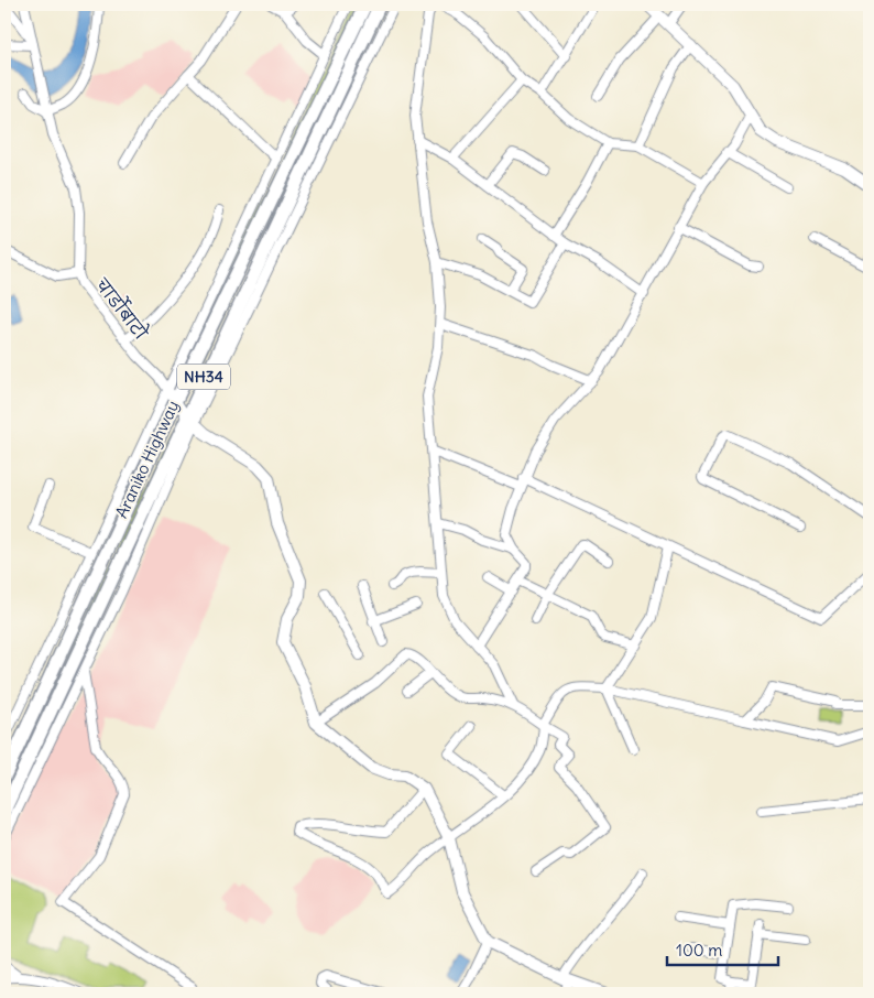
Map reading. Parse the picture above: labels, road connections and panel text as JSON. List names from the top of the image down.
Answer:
{
  "streets": {
    "highway": ["NH34", "Araniko Highway"],
    "street": ["चार्डोबाटो"]
  },
  "crossings": [
    ["चार्डोबाटो", "Araniko Highway"]
  ],
  "scale_bar": "100 m"
}
